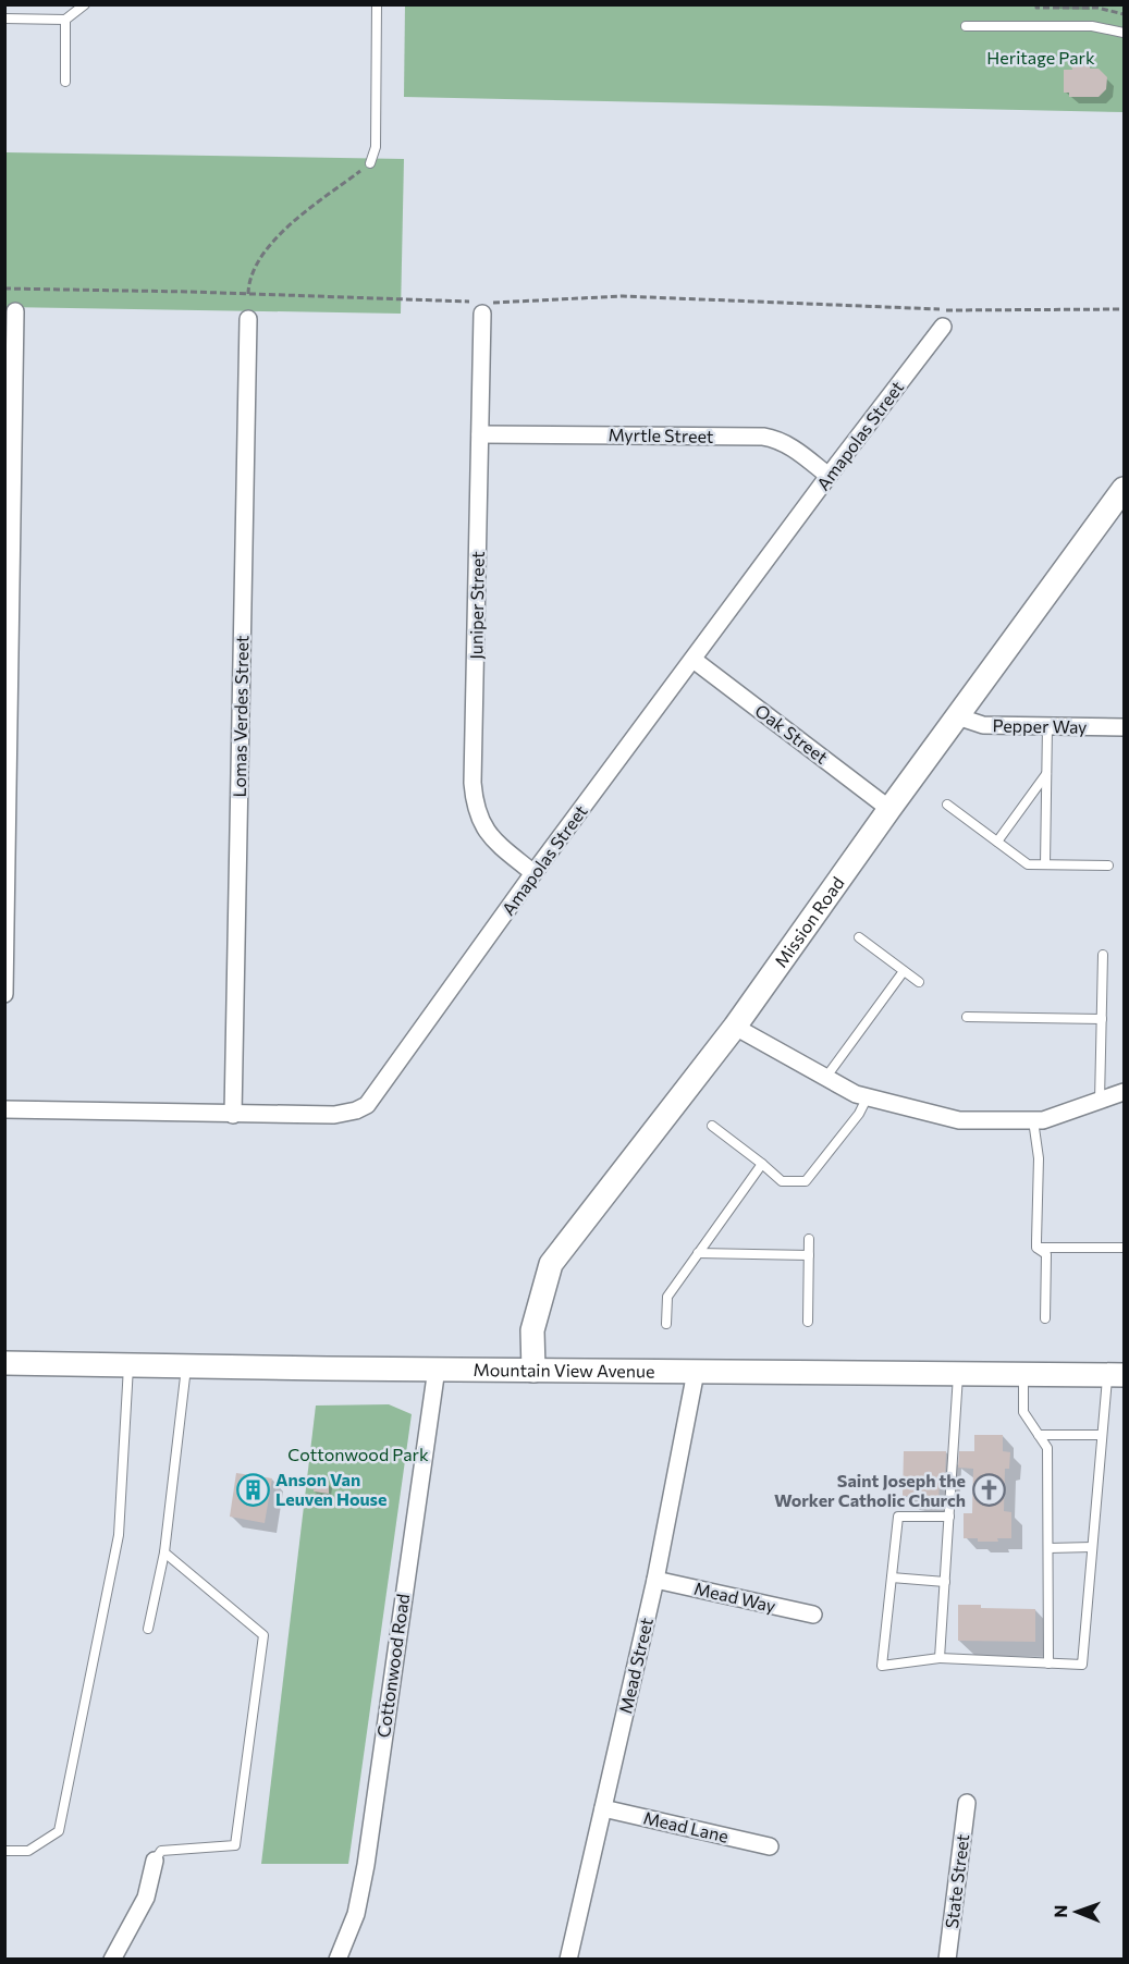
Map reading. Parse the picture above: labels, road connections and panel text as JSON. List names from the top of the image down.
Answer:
{
  "streets": {
    "main road": ["Mission Road", "Mountain View Avenue"],
    "street": [
      "Myrtle Street",
      "Amapolas Street",
      "Juniper Street",
      "Lomas Verdes Street",
      "Pepper Way",
      "Oak Street",
      "Mead Way",
      "Cottonwood Road",
      "Mead Street",
      "Mead Lane",
      "State Street"
    ]
  },
  "crossings": [
    ["Myrtle Street", "Amapolas Street"],
    ["Myrtle Street", "Juniper Street"],
    ["Amapolas Street", "Juniper Street"],
    ["Amapolas Street", "Lomas Verdes Street"],
    ["Amapolas Street", "Oak Street"],
    ["Pepper Way", "Mission Road"],
    ["Oak Street", "Mission Road"],
    ["Mission Road", "Mountain View Avenue"],
    ["Mountain View Avenue", "Cottonwood Road"],
    ["Mountain View Avenue", "Mead Street"],
    ["Mead Way", "Mead Street"],
    ["Mead Street", "Mead Lane"]
  ],
  "parks": ["Heritage Park", "Cottonwood Park"],
  "places": {
    "building": ["Anson Van Leuven House"],
    "church": ["Saint Joseph the Worker Catholic Church"]
  },
  "north": "left"
}
